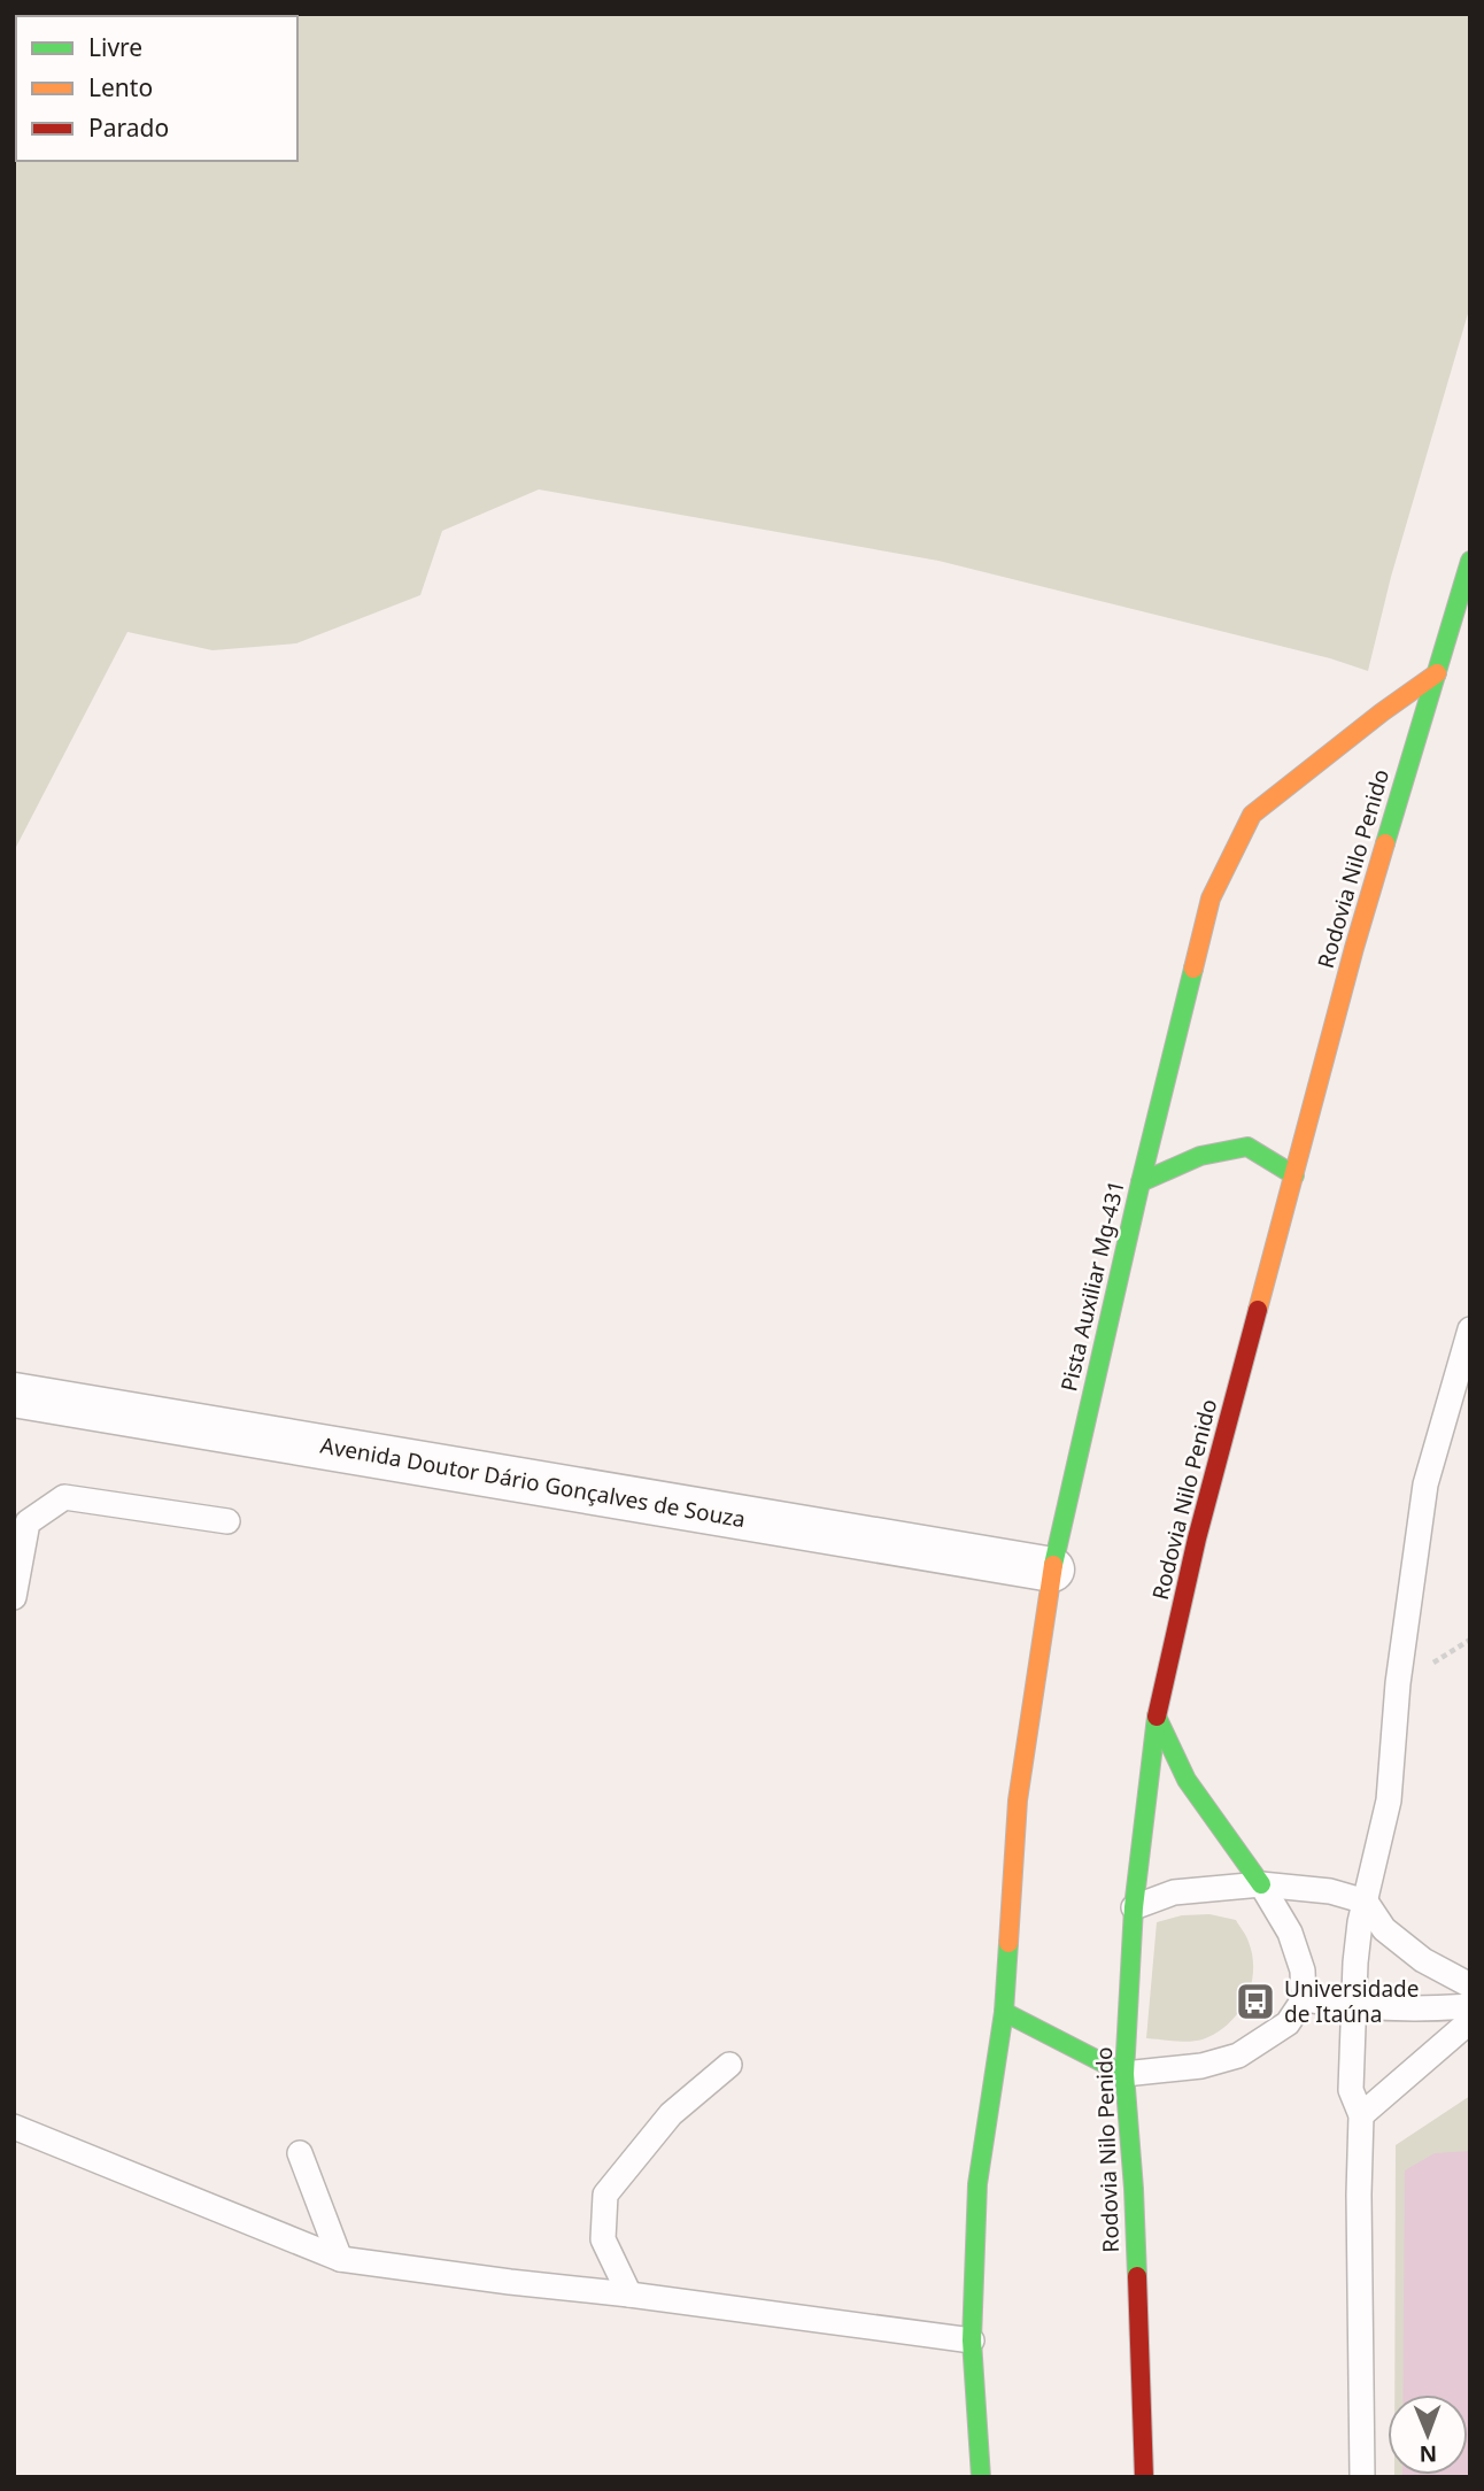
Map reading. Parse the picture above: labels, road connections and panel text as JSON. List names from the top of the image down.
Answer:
{
  "streets": {
    "main road": ["Rodovia Nilo Penido", "Pista Auxiliar Mg-431"],
    "street": ["Avenida Doutor Dário Gonçalves de Souza"]
  },
  "crossings": [
    ["Rodovia Nilo Penido", "Pista Auxiliar Mg-431"],
    ["Pista Auxiliar Mg-431", "Avenida Doutor Dário Gonçalves de Souza"]
  ],
  "places": {
    "bus stop": ["Universidade de Itaúna"]
  },
  "legend": ["Livre", "Lento", "Parado"],
  "north": "bottom"
}
